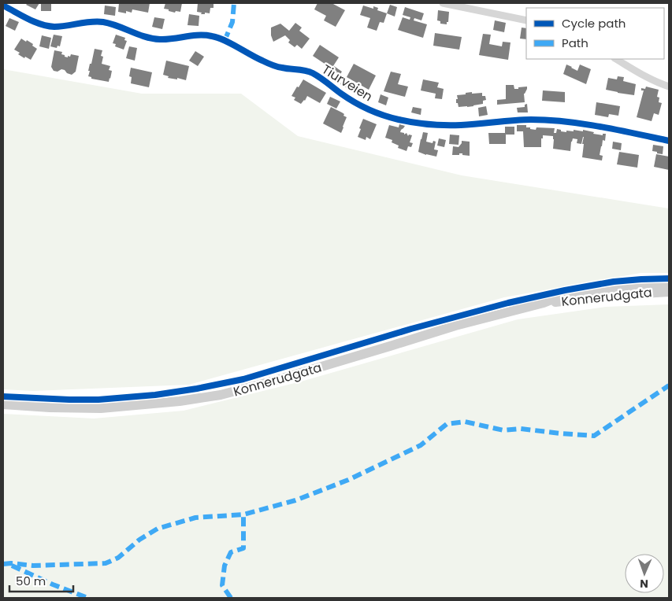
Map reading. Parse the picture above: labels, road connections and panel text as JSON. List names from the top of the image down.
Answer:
{
  "streets": {
    "main road": ["Konnerudgata"],
    "street": ["Tiurveien"]
  },
  "legend": ["Cycle path", "Path"],
  "scale_bar": "50 m",
  "north": "bottom"
}
